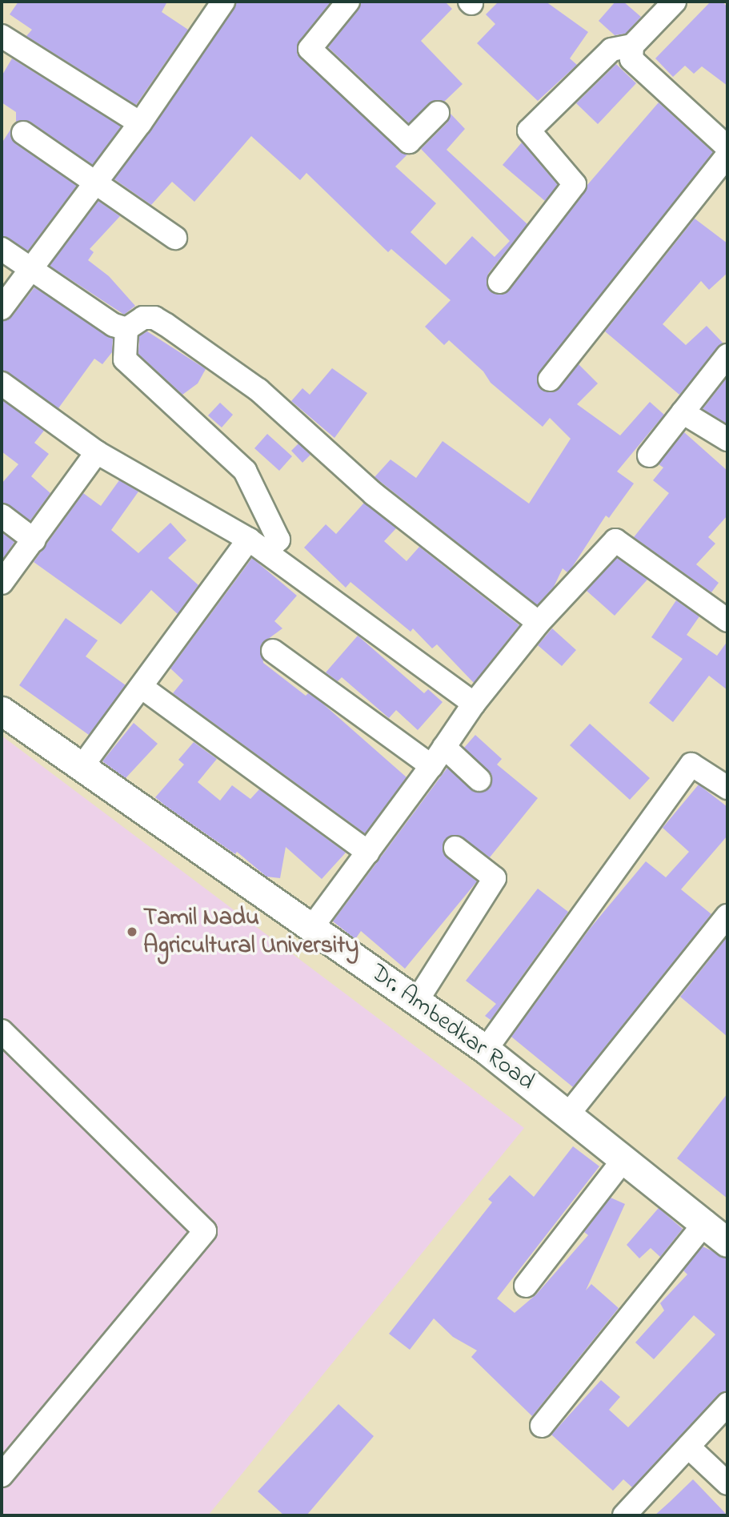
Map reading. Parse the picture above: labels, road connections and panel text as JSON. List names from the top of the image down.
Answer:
{
  "streets": {
    "street": ["Dr. Ambedkar Road"]
  },
  "places": ["Tamil Nadu Agricultural University"]
}
